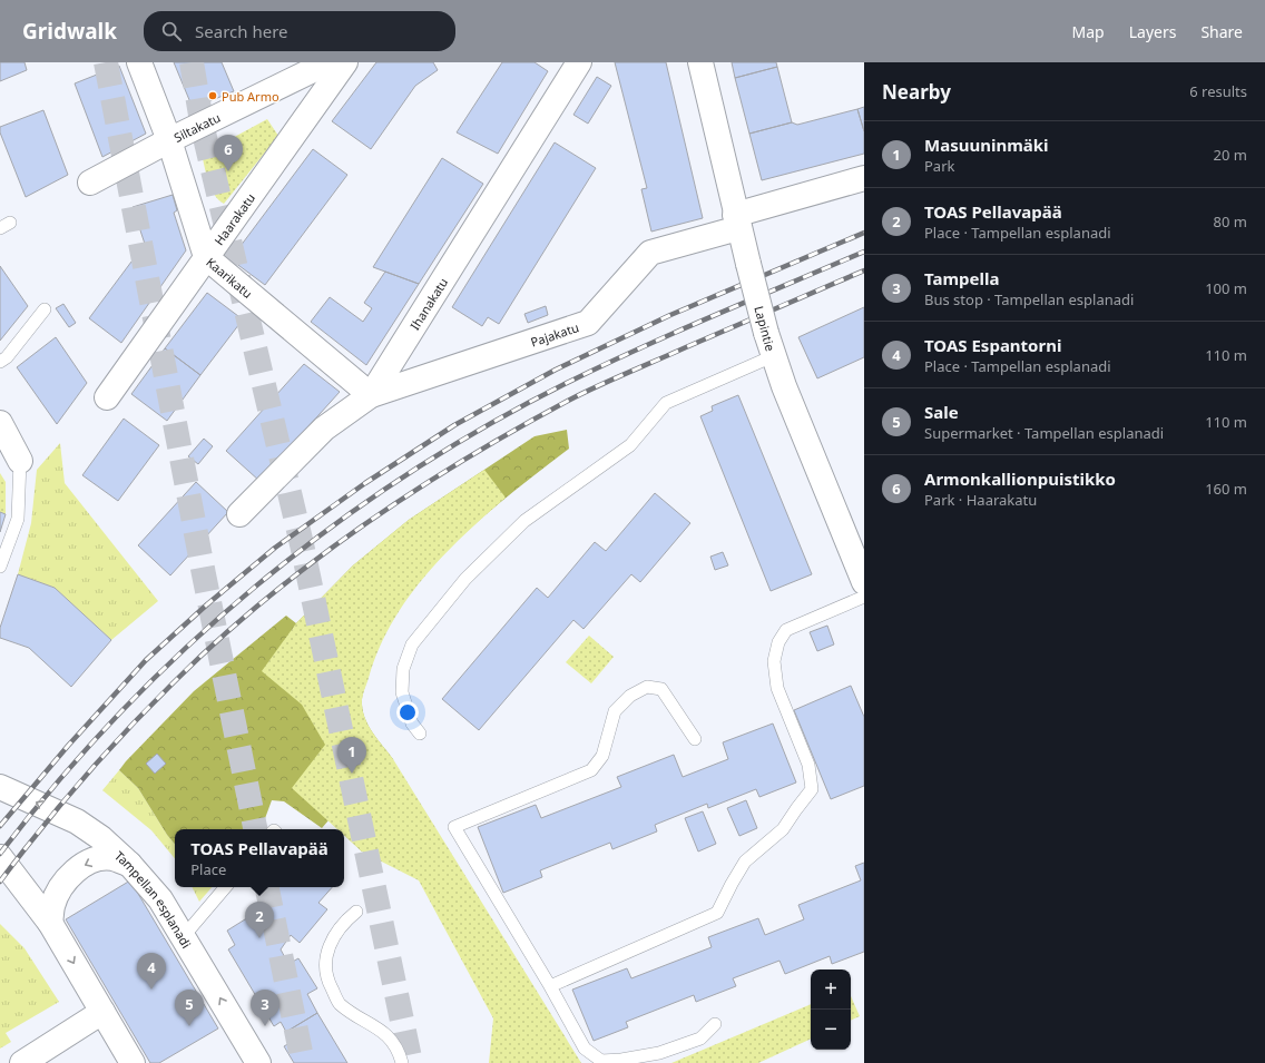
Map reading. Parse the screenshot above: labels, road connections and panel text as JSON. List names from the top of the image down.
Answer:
{
  "streets": {
    "street": [
      "Siltakatu",
      "Haarakatu",
      "Kaarikatu",
      "Ihanakatu",
      "Lapintie",
      "Pajakatu",
      "Tampellan esplanadi"
    ]
  },
  "crossings": [
    ["Siltakatu", "Kaarikatu"],
    ["Haarakatu", "Kaarikatu"],
    ["Kaarikatu", "Ihanakatu"],
    ["Kaarikatu", "Pajakatu"],
    ["Ihanakatu", "Pajakatu"],
    ["Lapintie", "Pajakatu"]
  ],
  "places": ["Pub Armo"],
  "page": {
    "header": "Gridwalk",
    "search": "Search here",
    "nav": ["Map", "Layers", "Share"],
    "heading": ["Nearby", "6 results"],
    "list": [
      {
        "mark": "1",
        "name": "Masuuninmäki",
        "note": "Park",
        "value": "20 m"
      },
      {
        "mark": "2",
        "name": "TOAS Pellavapää",
        "note": "Place · Tampellan esplanadi",
        "value": "80 m"
      },
      {
        "mark": "3",
        "name": "Tampella",
        "note": "Bus stop · Tampellan esplanadi",
        "value": "100 m"
      },
      {
        "mark": "4",
        "name": "TOAS Espantorni",
        "note": "Place · Tampellan esplanadi",
        "value": "110 m"
      },
      {
        "mark": "5",
        "name": "Sale",
        "note": "Supermarket · Tampellan esplanadi",
        "value": "110 m"
      },
      {
        "mark": "6",
        "name": "Armonkallionpuistikko",
        "note": "Park · Haarakatu",
        "value": "160 m"
      }
    ],
    "pins": [
      "6",
      "1",
      "2",
      "4",
      "3",
      "5"
    ],
    "popup": ["TOAS Pellavapää", "Place"],
    "map_buttons": ["+", "−"]
  }
}
